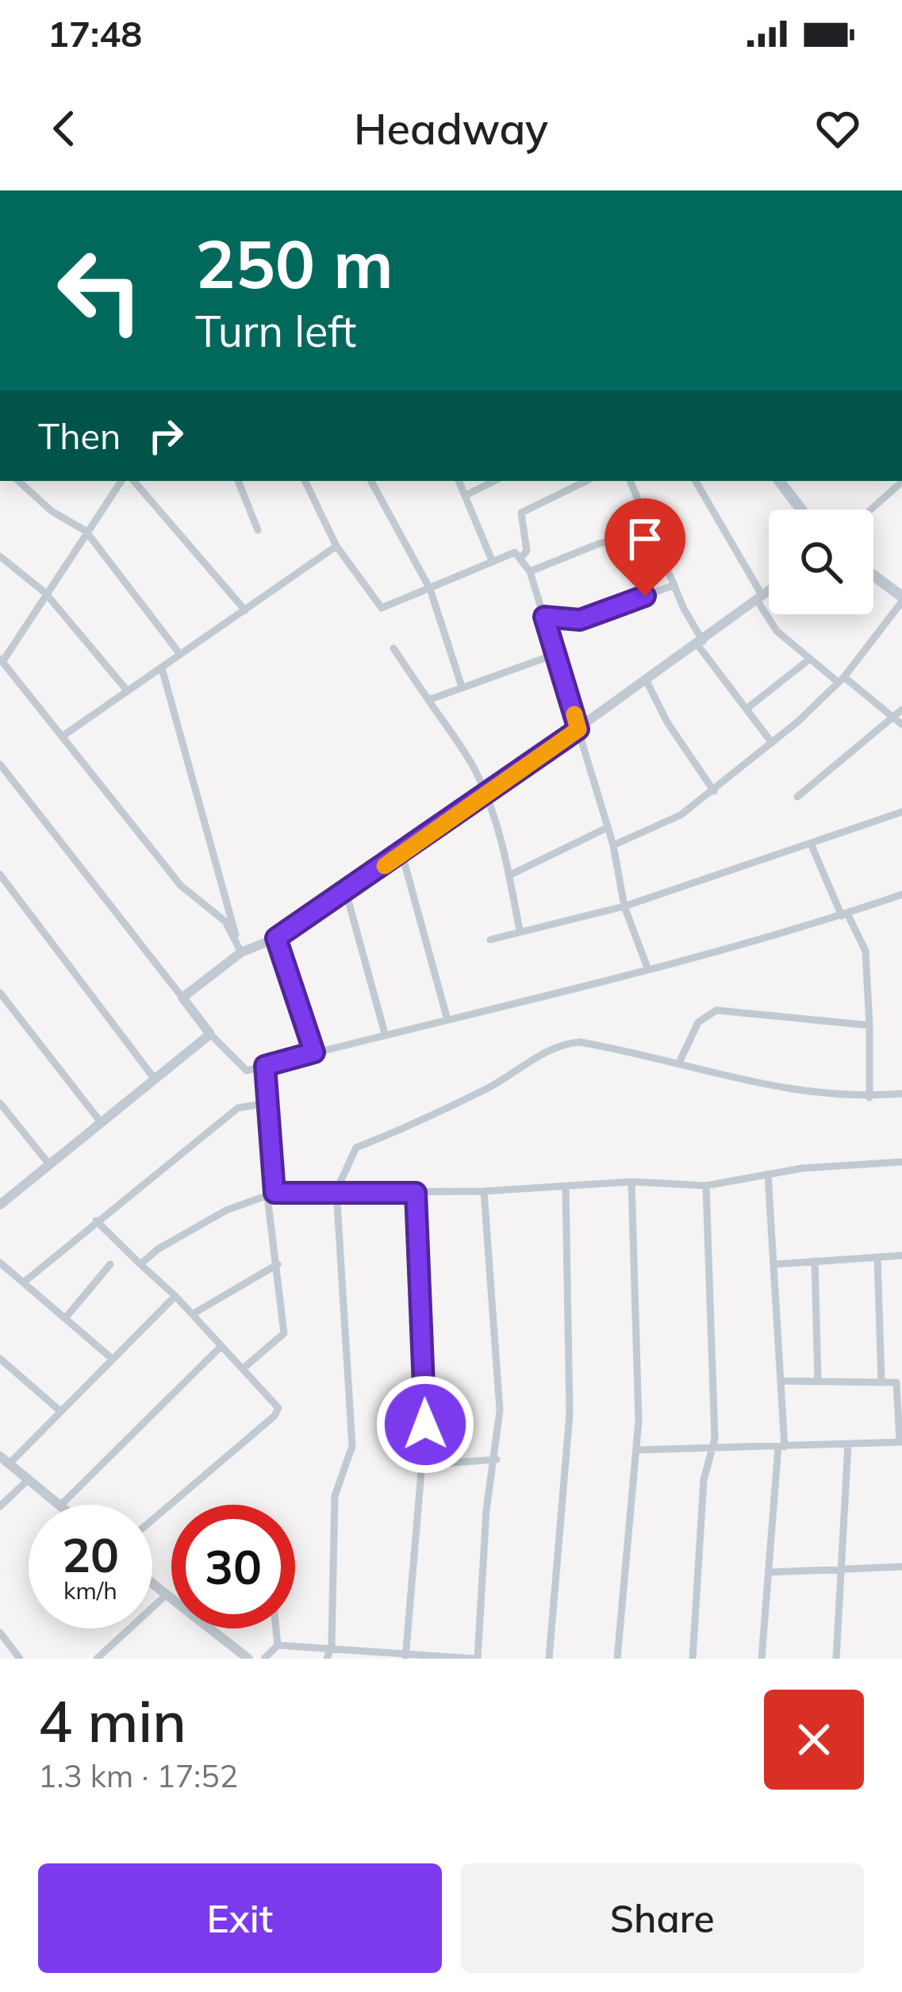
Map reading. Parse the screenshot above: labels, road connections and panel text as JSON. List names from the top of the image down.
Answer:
{
  "page": {
    "status": "17:48",
    "header": "Headway",
    "turn": ["250 m", "Turn left"],
    "then": "Then",
    "speed": "20 km/h",
    "limit": "30",
    "heading": ["4 min", "1.3 km · 17:52"],
    "buttons": ["Exit", "Share"]
  }
}
